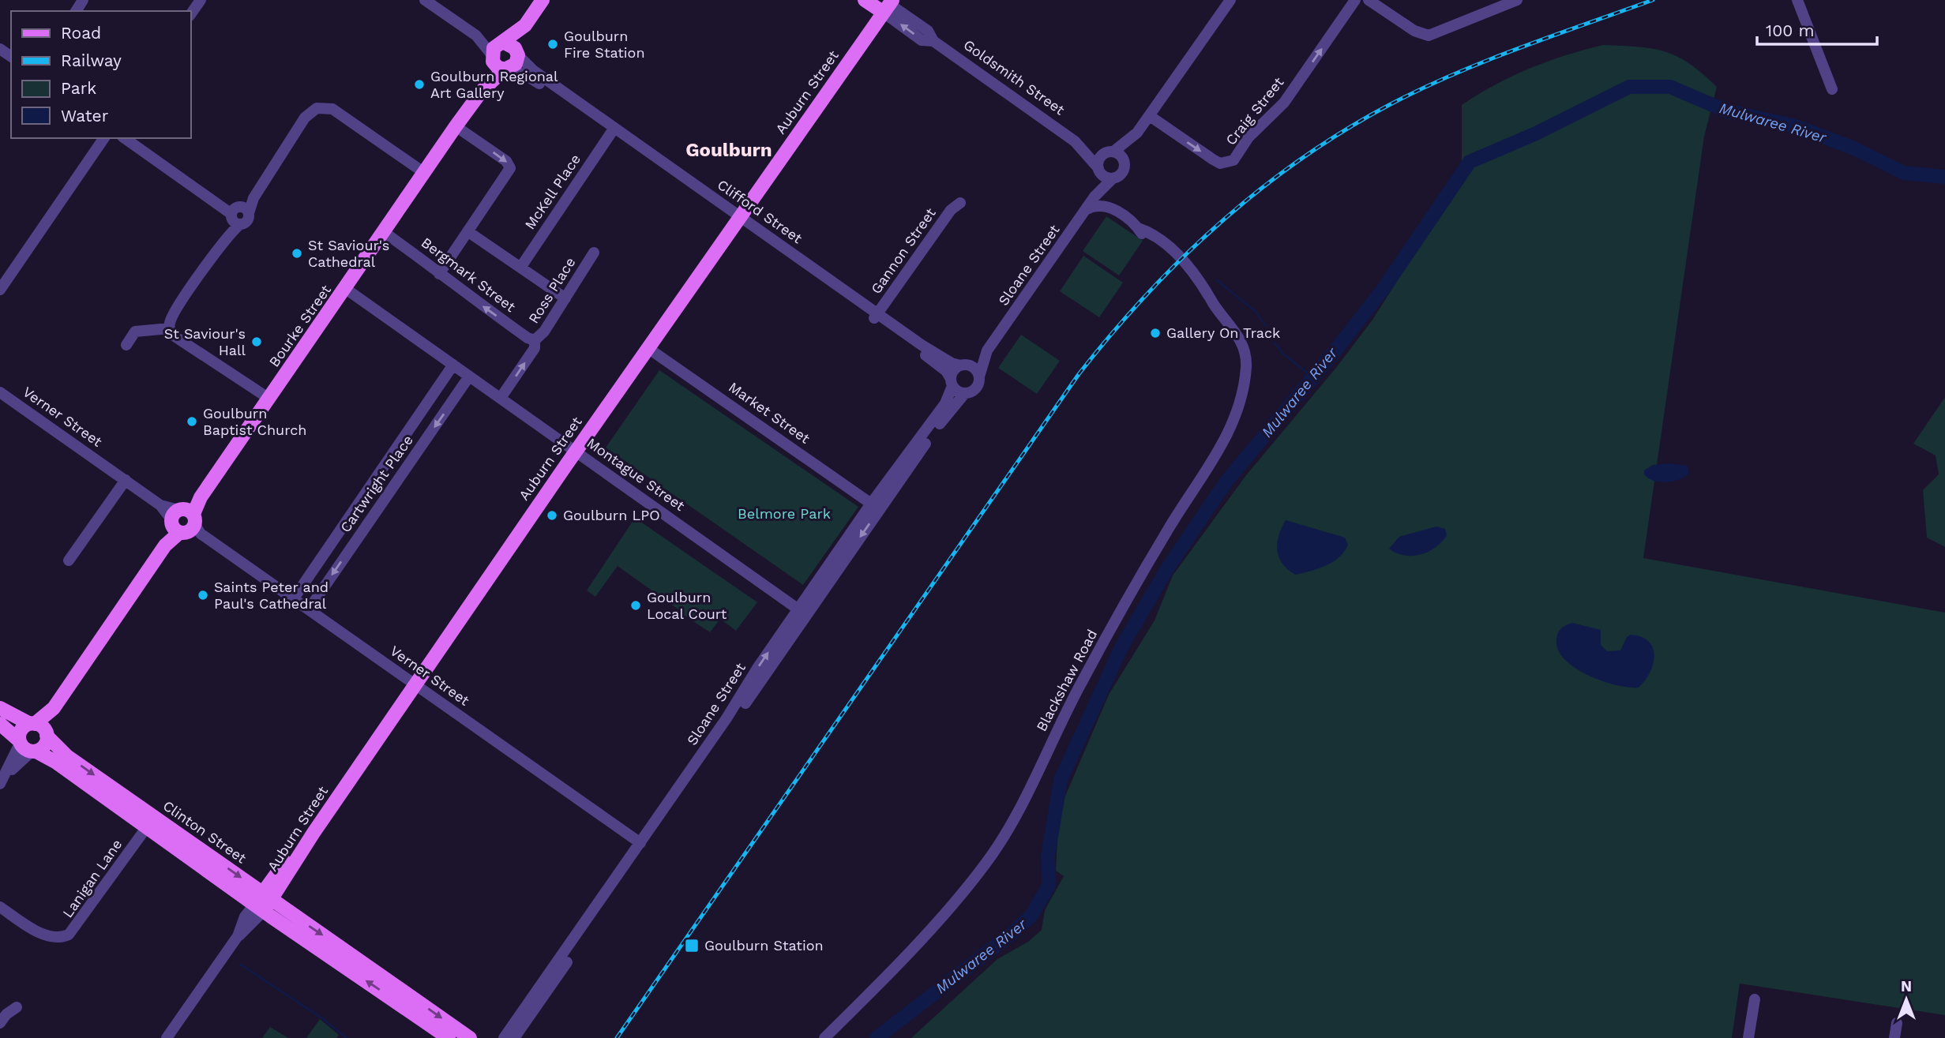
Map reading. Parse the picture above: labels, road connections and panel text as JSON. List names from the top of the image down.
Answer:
{
  "streets": {
    "main road": [
      "Goldsmith Street",
      "Auburn Street",
      "Bourke Street",
      "Clinton Street"
    ],
    "street": [
      "Craig Street",
      "McKell Place",
      "Clifford Street",
      "Gannon Street",
      "Sloane Street",
      "Bergmark Street",
      "Ross Place",
      "Market Street",
      "Verner Street",
      "Montague Street",
      "Cartwright Place",
      "Blackshaw Road",
      "Lanigan Lane"
    ]
  },
  "crossings": [
    ["Goldsmith Street", "Auburn Street"],
    ["Goldsmith Street", "Sloane Street"],
    ["Auburn Street", "Clifford Street"],
    ["Auburn Street", "Market Street"],
    ["Auburn Street", "Verner Street"],
    ["Auburn Street", "Montague Street"],
    ["Auburn Street", "Clinton Street"],
    ["McKell Place", "Clifford Street"],
    ["Clifford Street", "Gannon Street"],
    ["Clifford Street", "Sloane Street"],
    ["Clifford Street", "Bourke Street"],
    ["Sloane Street", "Market Street"],
    ["Sloane Street", "Verner Street"],
    ["Sloane Street", "Montague Street"],
    ["Bergmark Street", "Ross Place"],
    ["Bergmark Street", "Bourke Street"],
    ["Ross Place", "Montague Street"],
    ["Bourke Street", "Verner Street"],
    ["Bourke Street", "Montague Street"],
    ["Bourke Street", "Clinton Street"],
    ["Verner Street", "Cartwright Place"],
    ["Montague Street", "Cartwright Place"],
    ["Clinton Street", "Lanigan Lane"]
  ],
  "one_way": ["Ross Place"],
  "districts": ["Goulburn"],
  "water": ["Mulwaree River"],
  "parks": ["Belmore Park"],
  "places": {
    "other": [
      "Goulburn Fire Station",
      "Goulburn Regional Art Gallery",
      "St Saviour's Cathedral",
      "Gallery On Track",
      "St Saviour's Hall",
      "Goulburn Baptist Church",
      "Goulburn LPO",
      "Saints Peter and Paul's Cathedral",
      "Goulburn Local Court"
    ],
    "transit": ["Goulburn Station"]
  },
  "legend": [
    "Road",
    "Railway",
    "Park",
    "Water"
  ],
  "scale_bar": "100 m",
  "north": "top"
}
